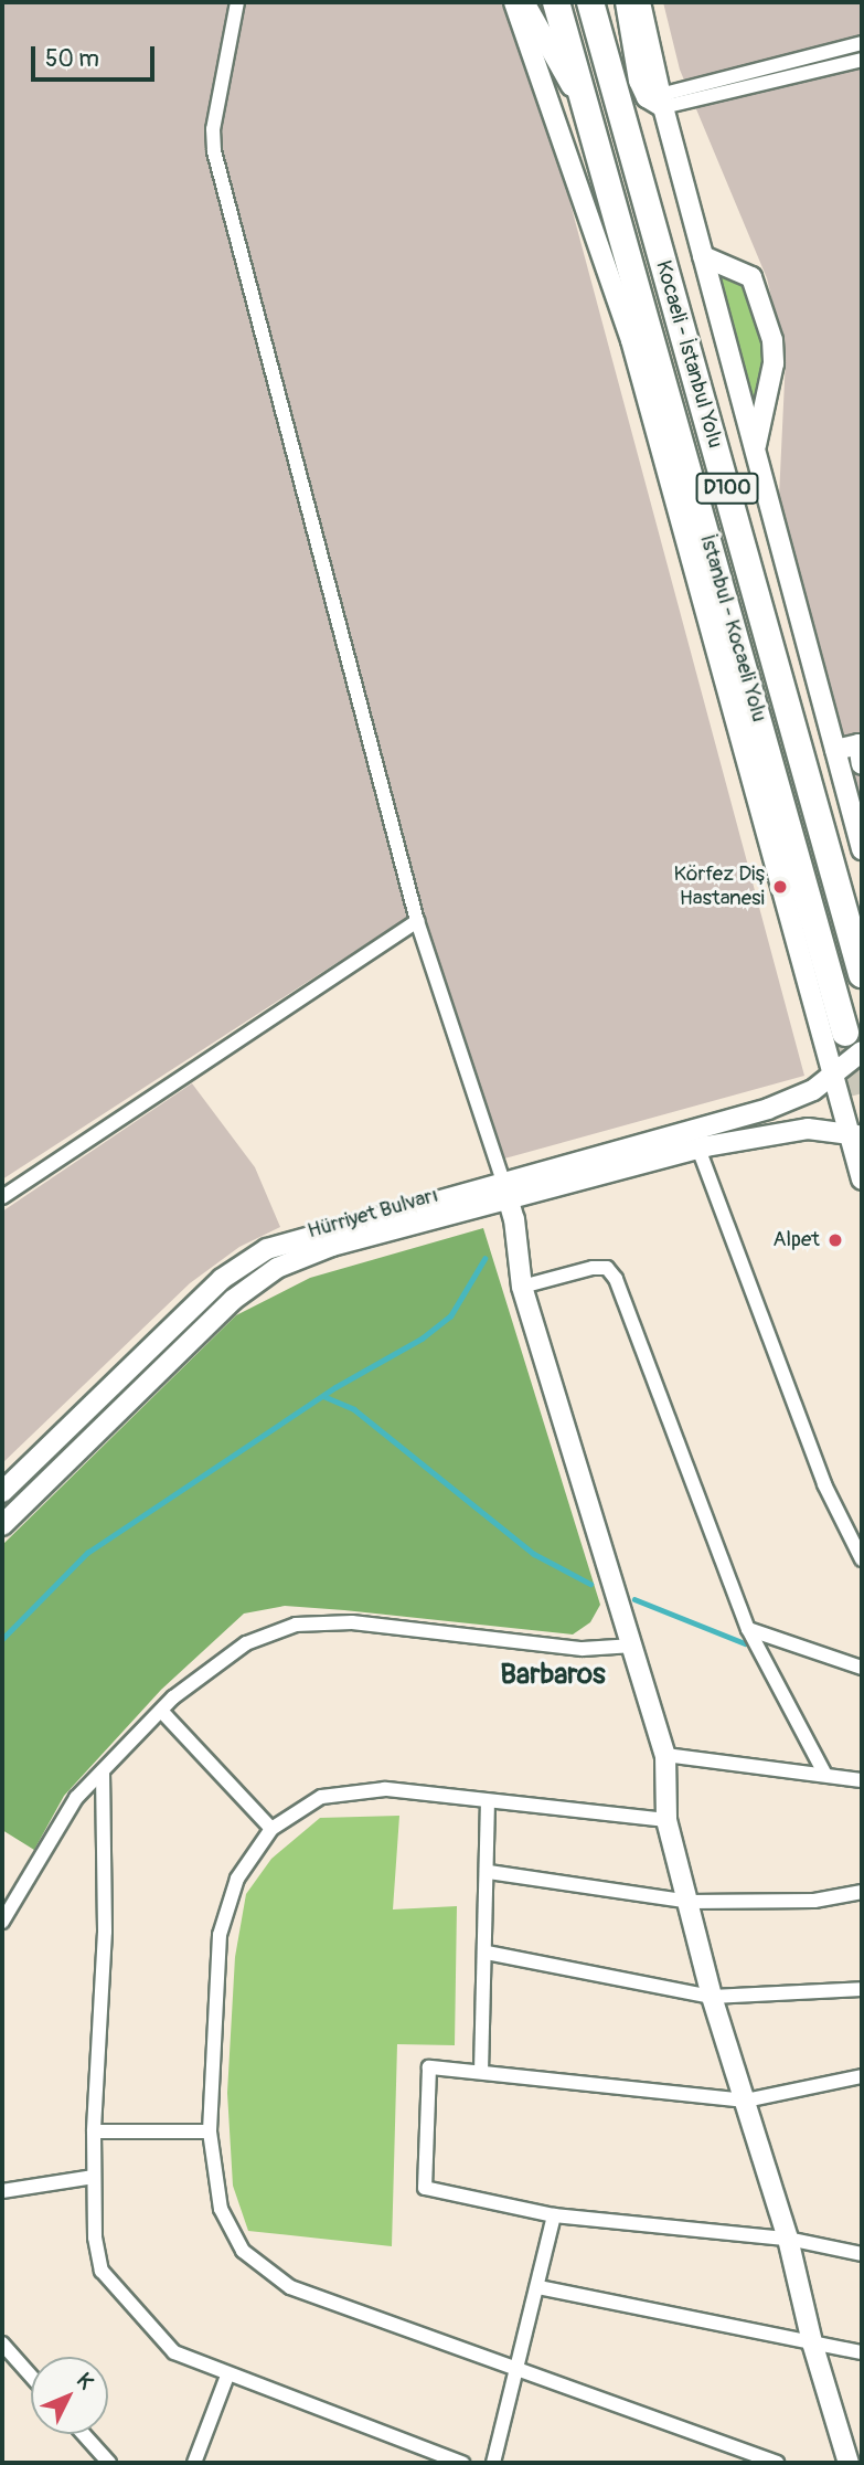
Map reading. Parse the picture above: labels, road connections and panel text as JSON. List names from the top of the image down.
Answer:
{
  "streets": {
    "highway": ["Kocaeli - İstanbul Yolu", "D100", "İstanbul - Kocaeli Yolu"],
    "main road": ["Hürriyet Bulvarı"]
  },
  "crossings": [
    ["İstanbul - Kocaeli Yolu", "Hürriyet Bulvarı"]
  ],
  "districts": ["Barbaros"],
  "places": ["Körfez Diş Hastanesi", "Alpet"],
  "scale_bar": "50 m",
  "north": "top right"
}
